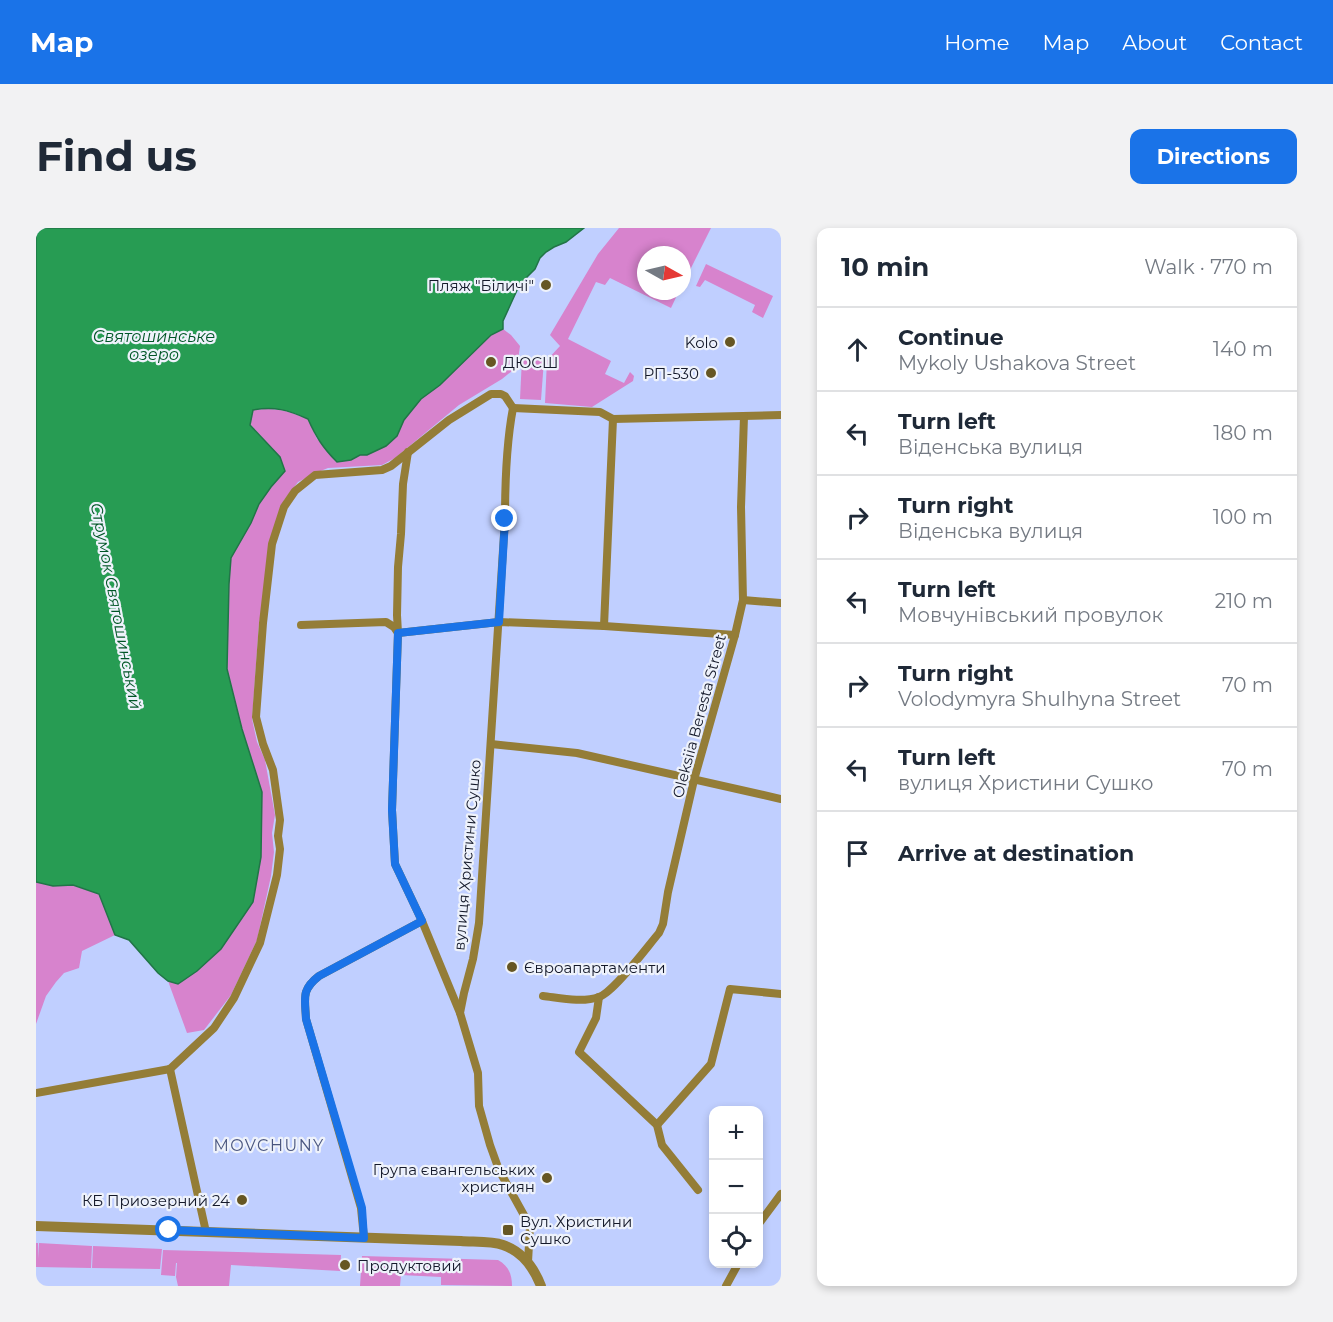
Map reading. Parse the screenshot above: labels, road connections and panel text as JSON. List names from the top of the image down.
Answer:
{
  "streets": {
    "street": ["Oleksiia Beresta Street", "вулиця Христини Сушко"]
  },
  "districts": ["MOVCHUNY"],
  "water": ["Святошинське озеро", "Струмок Святошинський"],
  "places": {
    "other": [
      "Пляж \"Біличі\"",
      "Kolo",
      "ДЮСШ",
      "РП-530",
      "Євроапартаменти",
      "Група євангельських християн",
      "КБ Приозерний 24",
      "Продуктовий"
    ],
    "transit": ["Вул. Христини Сушко"]
  },
  "north": "right",
  "page": {
    "header": "Map",
    "nav": [
      "Home",
      "Map",
      "About",
      "Contact"
    ],
    "buttons": "Directions",
    "title": "Find us",
    "heading": ["10 min", "Walk · 770 m"],
    "list": [
      ["Continue", "Mykoly Ushakova Street", "140 m"],
      ["Turn left", "Віденська вулиця", "180 m"],
      ["Turn right", "Віденська вулиця", "100 m"],
      ["Turn left", "Мовчунівський провулок", "210 m"],
      ["Turn right", "Volodymyra Shulhyna Street", "70 m"],
      ["Turn left", "вулиця Христини Сушко", "70 m"],
      "Arrive at destination"
    ],
    "map_buttons": ["+", "−"]
  }
}
